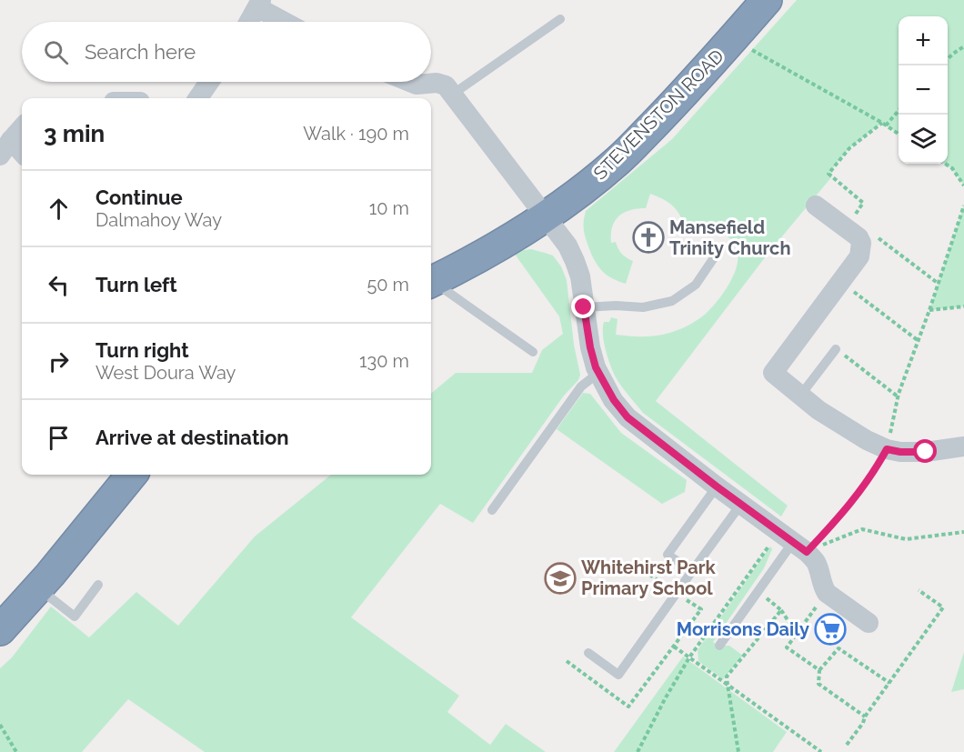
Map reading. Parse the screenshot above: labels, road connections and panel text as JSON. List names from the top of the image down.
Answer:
{
  "streets": {
    "highway": ["STEVENSTON ROAD"]
  },
  "places": {
    "church": ["Mansefield Trinity Church"],
    "school or university": ["Whitehirst Park Primary School"],
    "supermarket": ["Morrisons Daily"]
  },
  "page": {
    "map_buttons": ["+", "−"],
    "search": "Search here",
    "heading": ["3 min", "Walk · 190 m"],
    "list": [
      ["Continue", "Dalmahoy Way", "10 m"],
      ["Turn left", "50 m"],
      ["Turn right", "West Doura Way", "130 m"],
      "Arrive at destination"
    ]
  }
}
